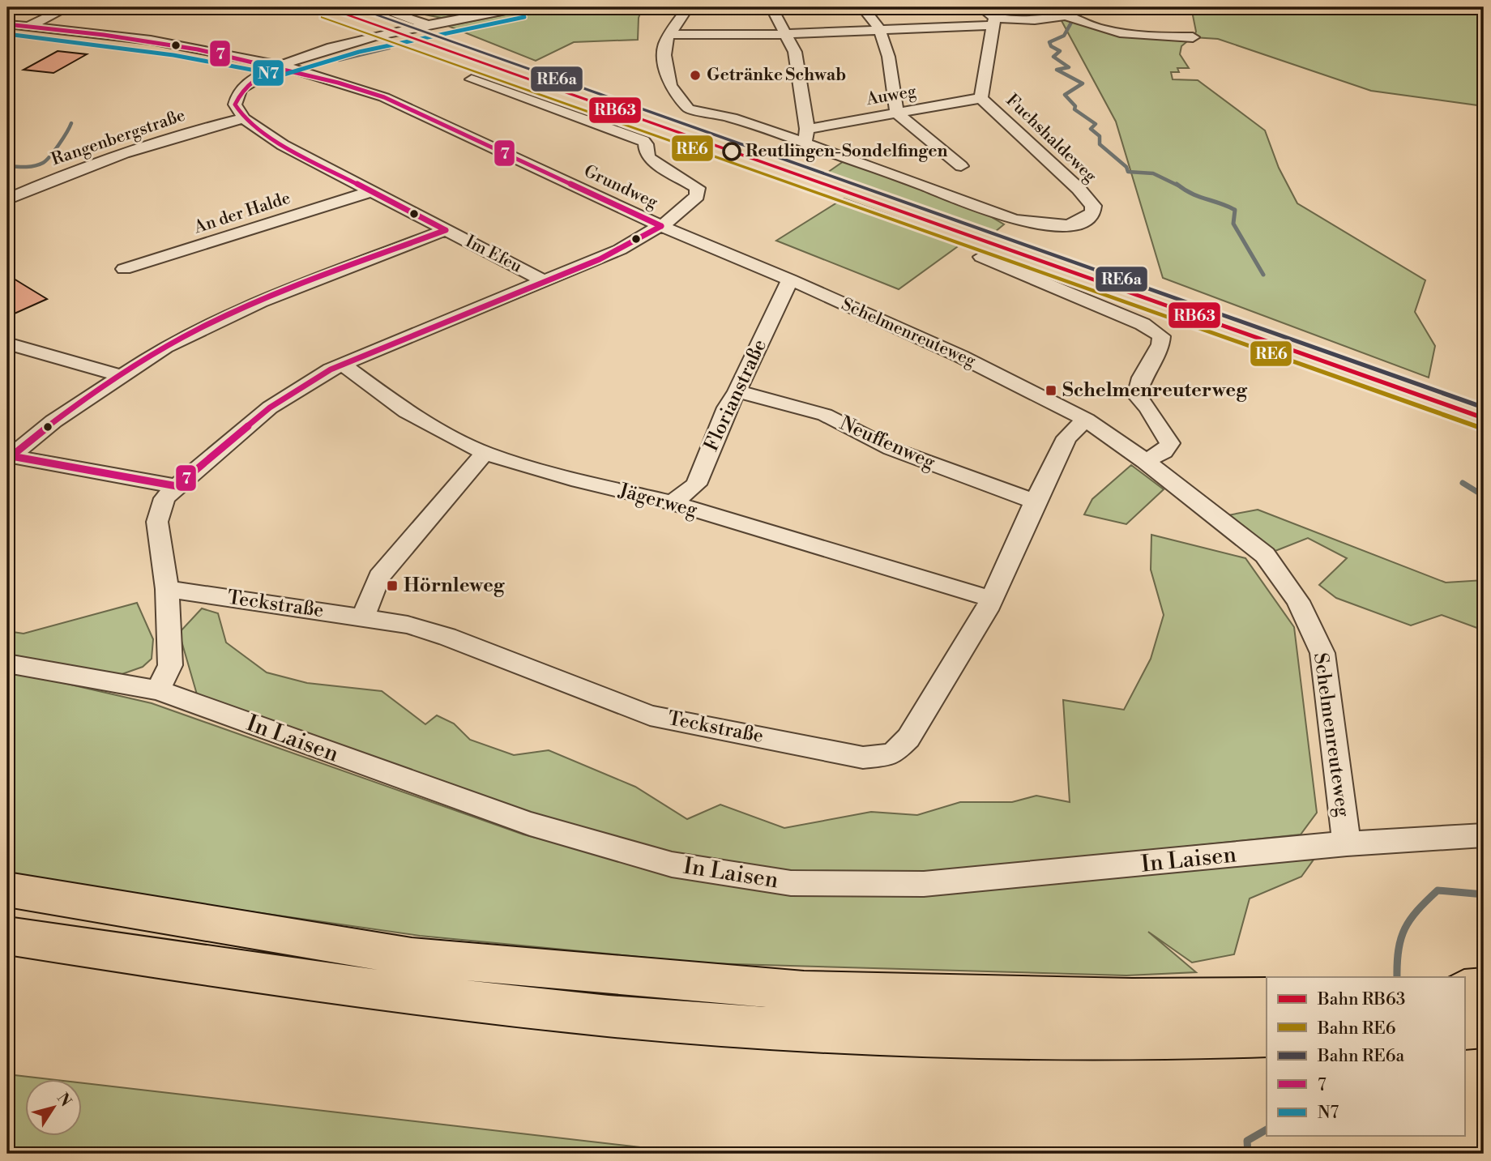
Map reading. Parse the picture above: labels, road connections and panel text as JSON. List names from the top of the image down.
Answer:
{
  "streets": {
    "street": [
      "Auweg",
      "Rangenbergstraße",
      "Fuchshaldeweg",
      "Grundweg",
      "An der Halde",
      "Im Efeu",
      "Schelmenreuteweg",
      "Florianstraße",
      "Neuffenweg",
      "Jägerweg",
      "Teckstraße",
      "In Laisen"
    ]
  },
  "crossings": [
    ["Auweg", "Fuchshaldeweg"],
    ["Rangenbergstraße", "Im Efeu"],
    ["Grundweg", "Schelmenreuteweg"],
    ["An der Halde", "Im Efeu"],
    ["Schelmenreuteweg", "Florianstraße"],
    ["Schelmenreuteweg", "Teckstraße"],
    ["Schelmenreuteweg", "In Laisen"],
    ["Florianstraße", "Neuffenweg"],
    ["Florianstraße", "Jägerweg"],
    ["Neuffenweg", "Teckstraße"],
    ["Jägerweg", "Teckstraße"]
  ],
  "places": {
    "other": ["Getränke Schwab", "Reutlingen-Sondelfingen"],
    "transit": ["Schelmenreuterweg", "Hörnleweg"]
  },
  "lines": [
    "rail line RB63",
    "rail line RE6a",
    "rail line RE6",
    "transit line N7",
    "transit line 7"
  ],
  "legend": [
    "Bahn RB63",
    "Bahn RE6",
    "Bahn RE6a",
    "7",
    "N7"
  ],
  "north": "top right"
}
